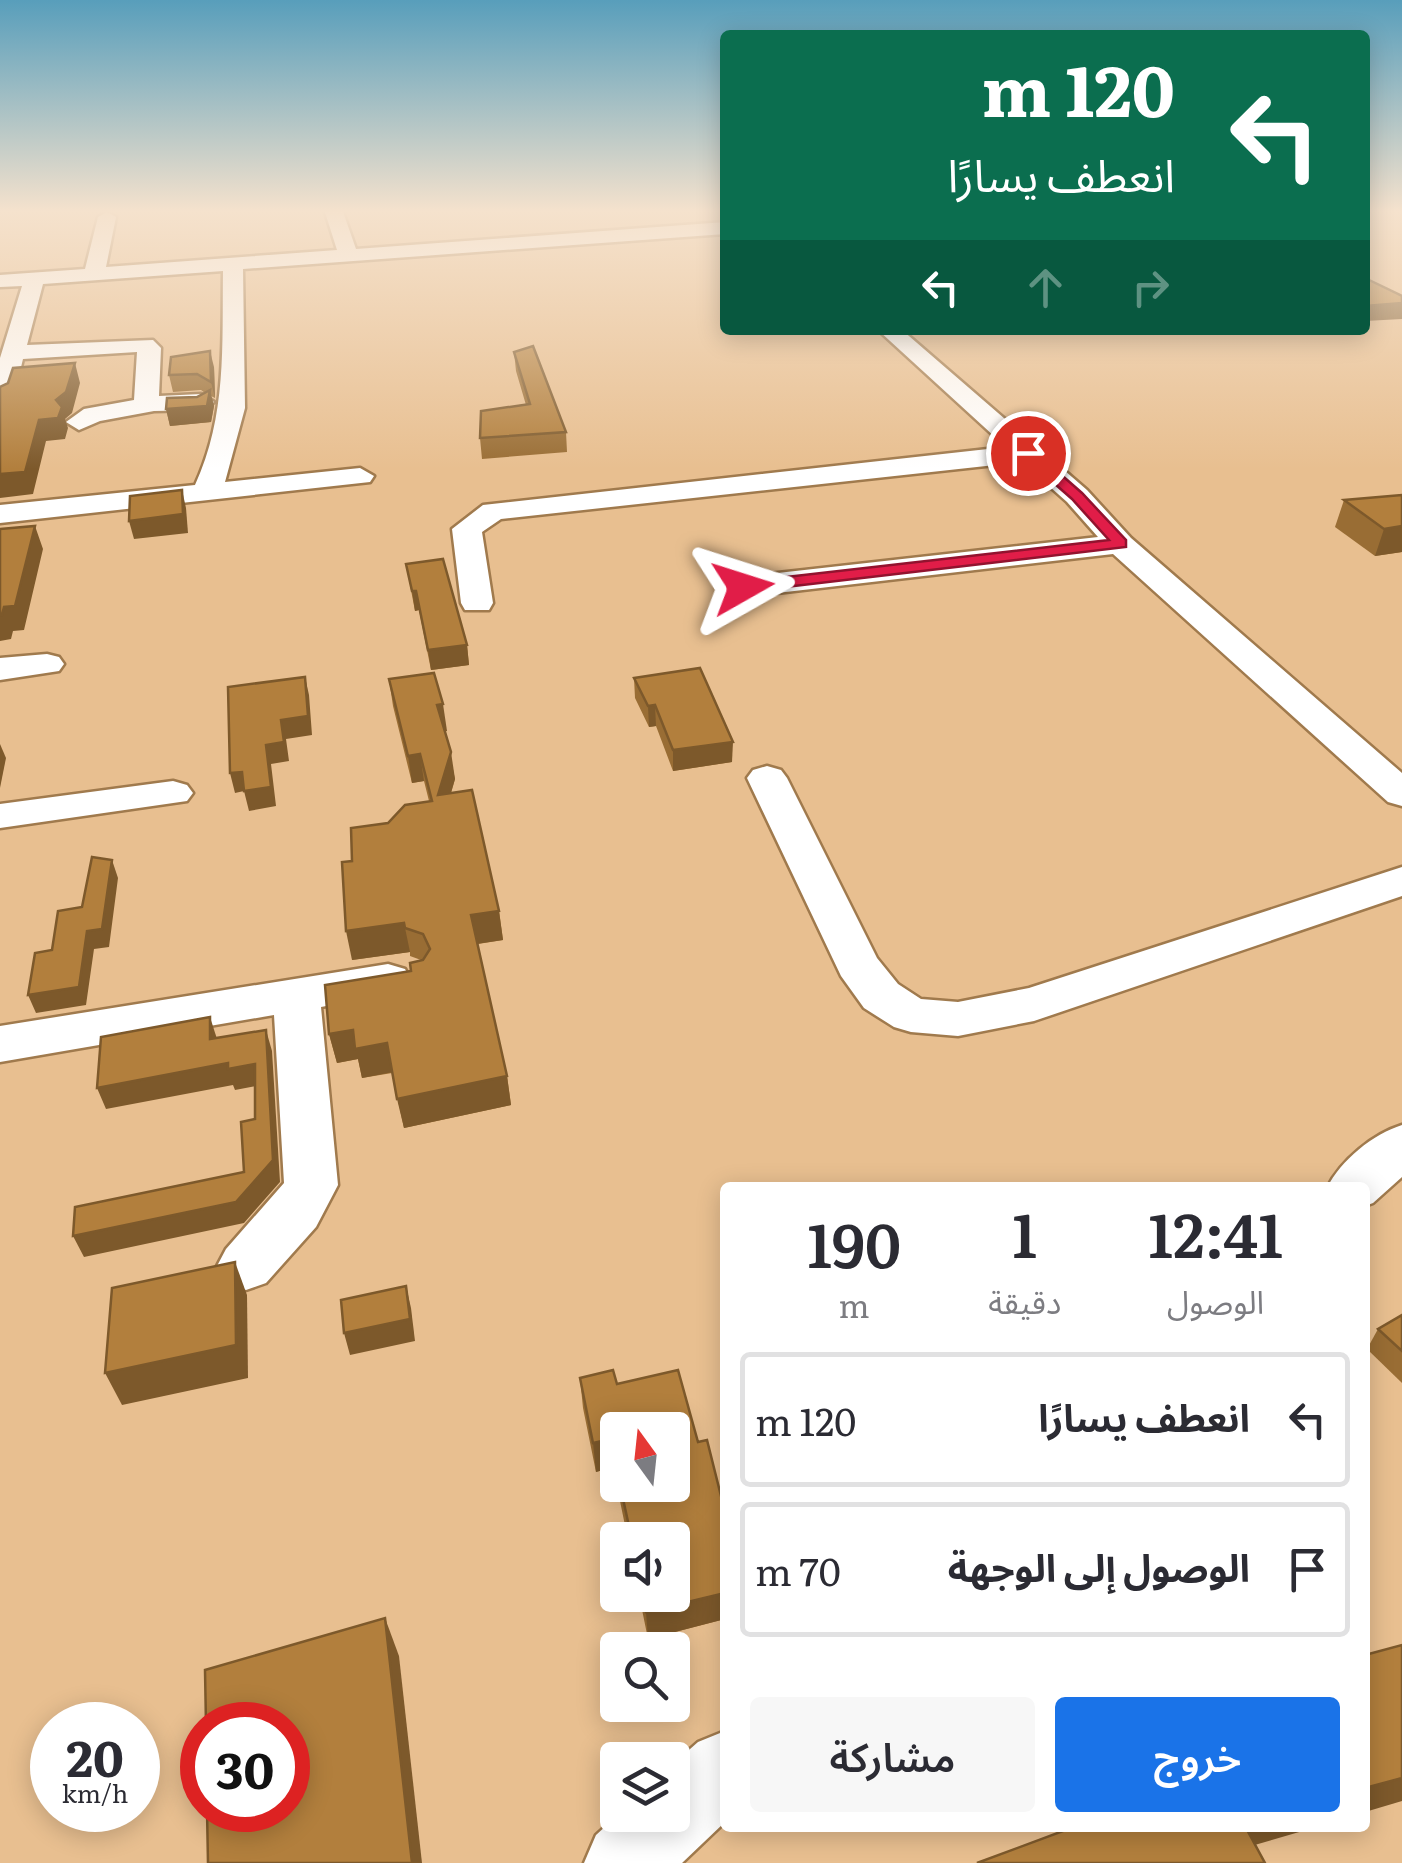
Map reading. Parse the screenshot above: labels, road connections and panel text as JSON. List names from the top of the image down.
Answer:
{
  "north": "top",
  "page": {
    "turn": ["120 m", "انعطف يسارًا"],
    "eta": [
      "12:41",
      "الوصول",
      "1",
      "دقيقة",
      "190",
      "m"
    ],
    "list": [
      {
        "name": "انعطف يسارًا",
        "value": "120 m"
      },
      {
        "name": "الوصول إلى الوجهة",
        "value": "70 m"
      }
    ],
    "buttons": ["خروج", "مشاركة"],
    "speed": "20 km/h",
    "limit": "30"
  }
}
